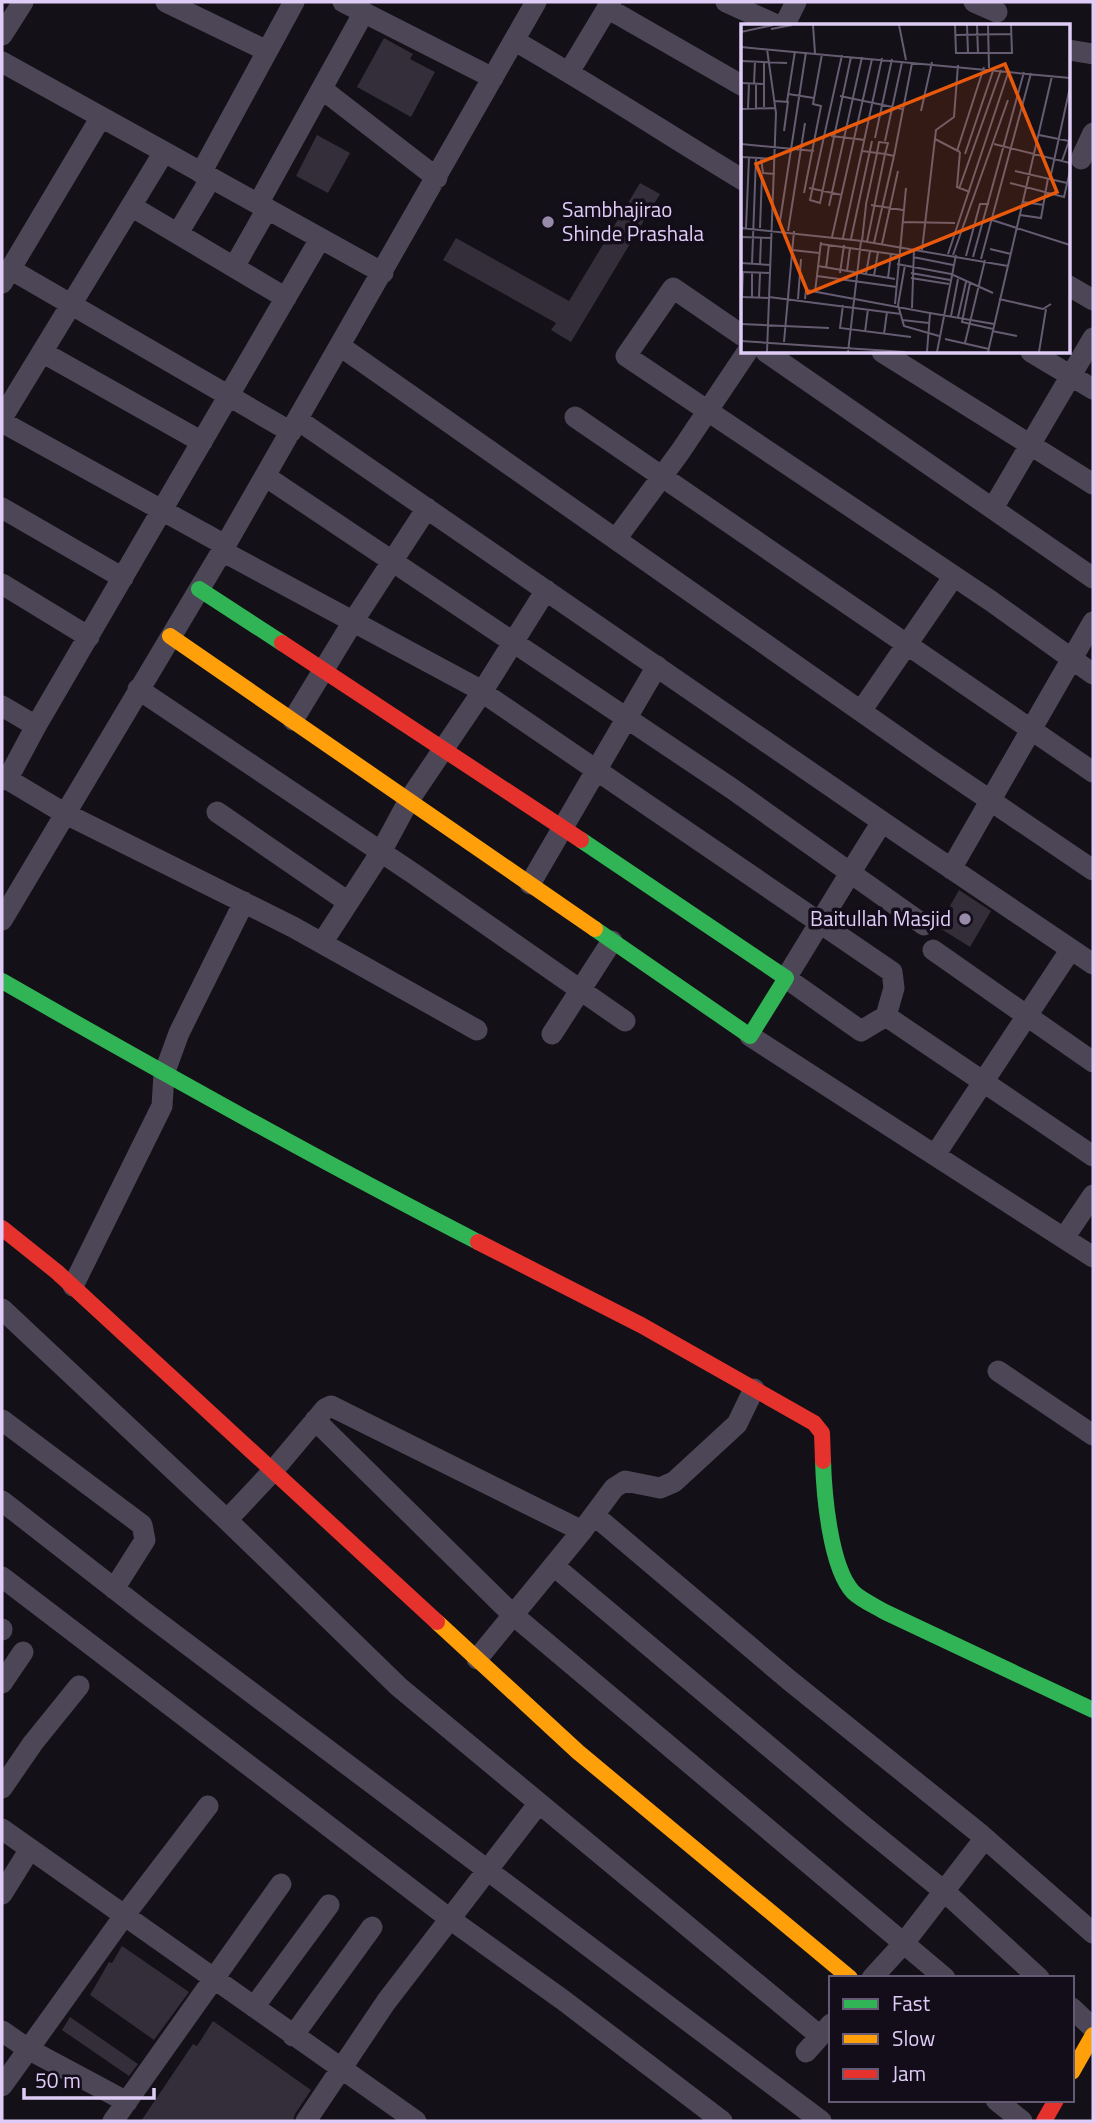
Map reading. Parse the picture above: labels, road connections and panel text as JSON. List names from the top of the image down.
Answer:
{
  "places": ["Sambhajirao Shinde Prashala", "Baitullah Masjid"],
  "legend": ["Fast", "Slow", "Jam"],
  "scale_bar": "50 m"
}
